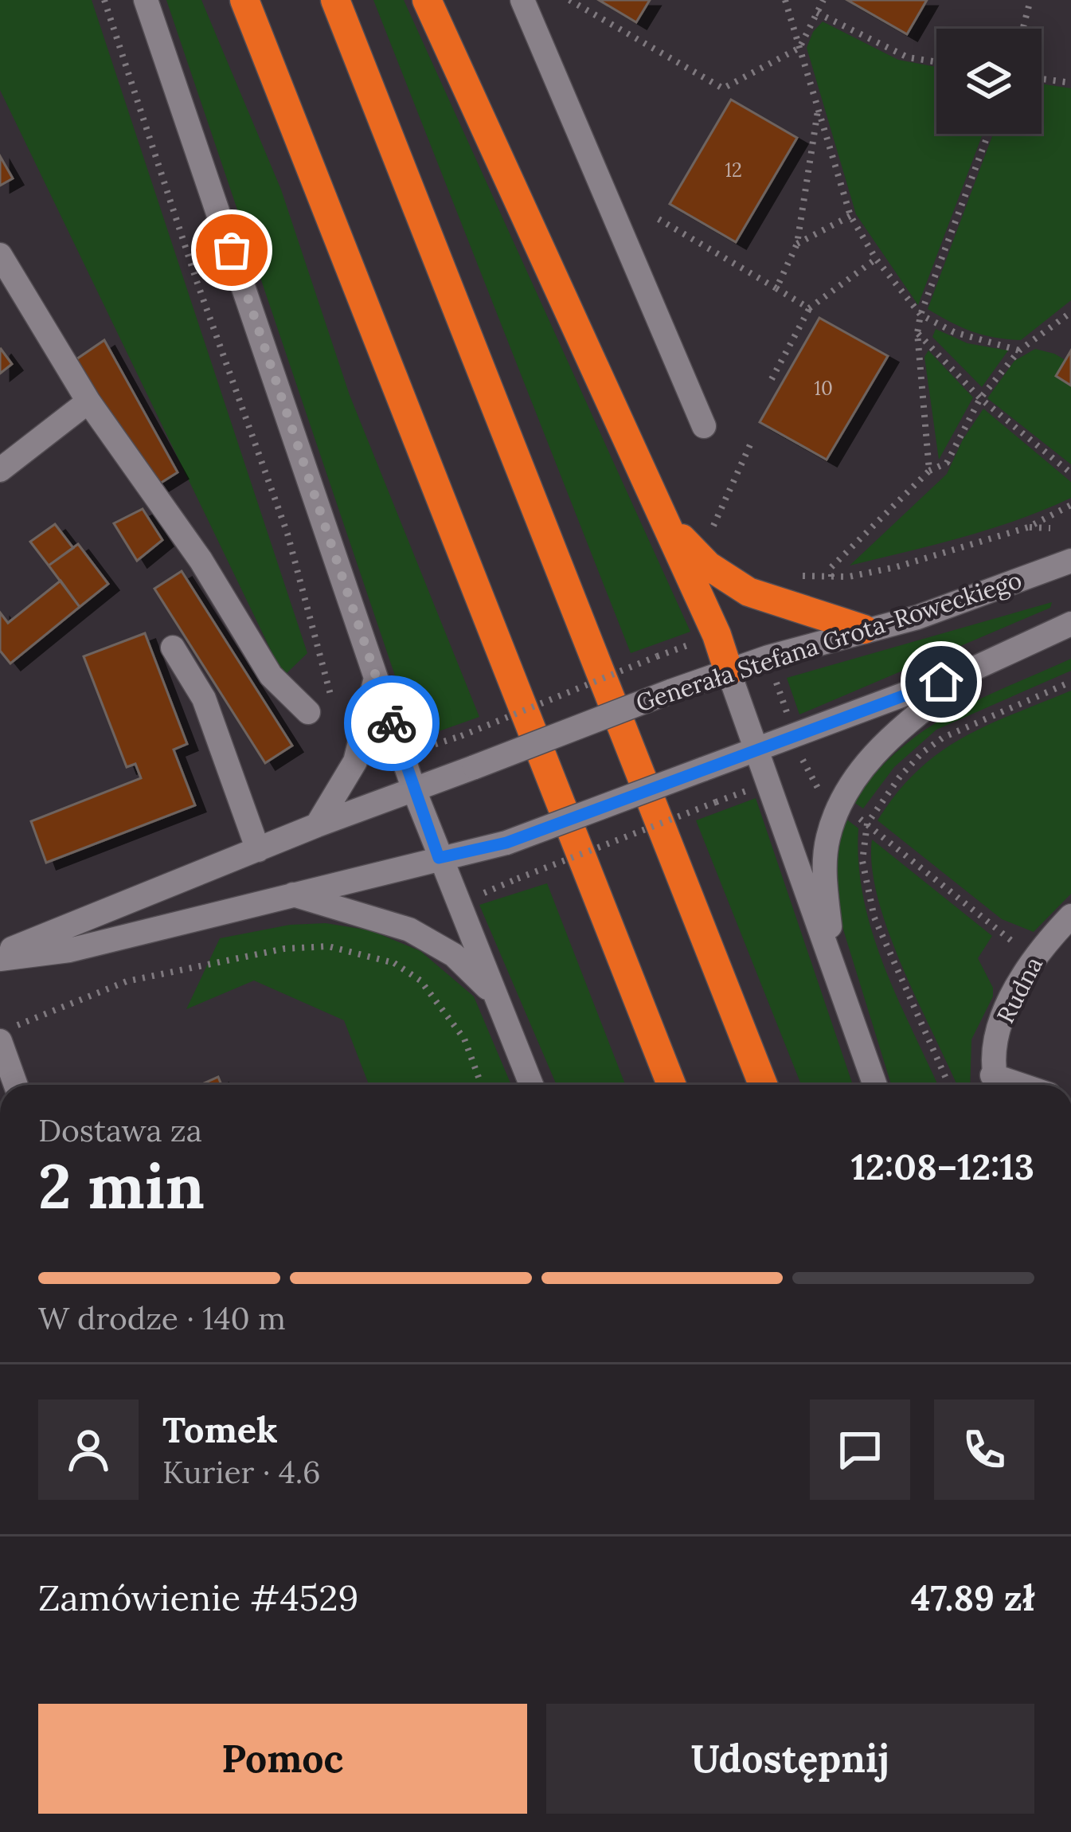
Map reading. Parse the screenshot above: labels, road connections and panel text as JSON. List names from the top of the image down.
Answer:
{
  "streets": {
    "street": ["Generała Stefana Grota-Roweckiego", "Rudna"]
  },
  "house_numbers": ["12", "10"],
  "page": {
    "heading": ["2 min", "Dostawa za", "12:08–12:13"],
    "panel": [
      "Tomek",
      "Kurier · 4.6",
      "Zamówienie #4529",
      "47.89 zł"
    ],
    "bar": "W drodze · 140 m",
    "buttons": ["Pomoc", "Udostępnij"]
  }
}
